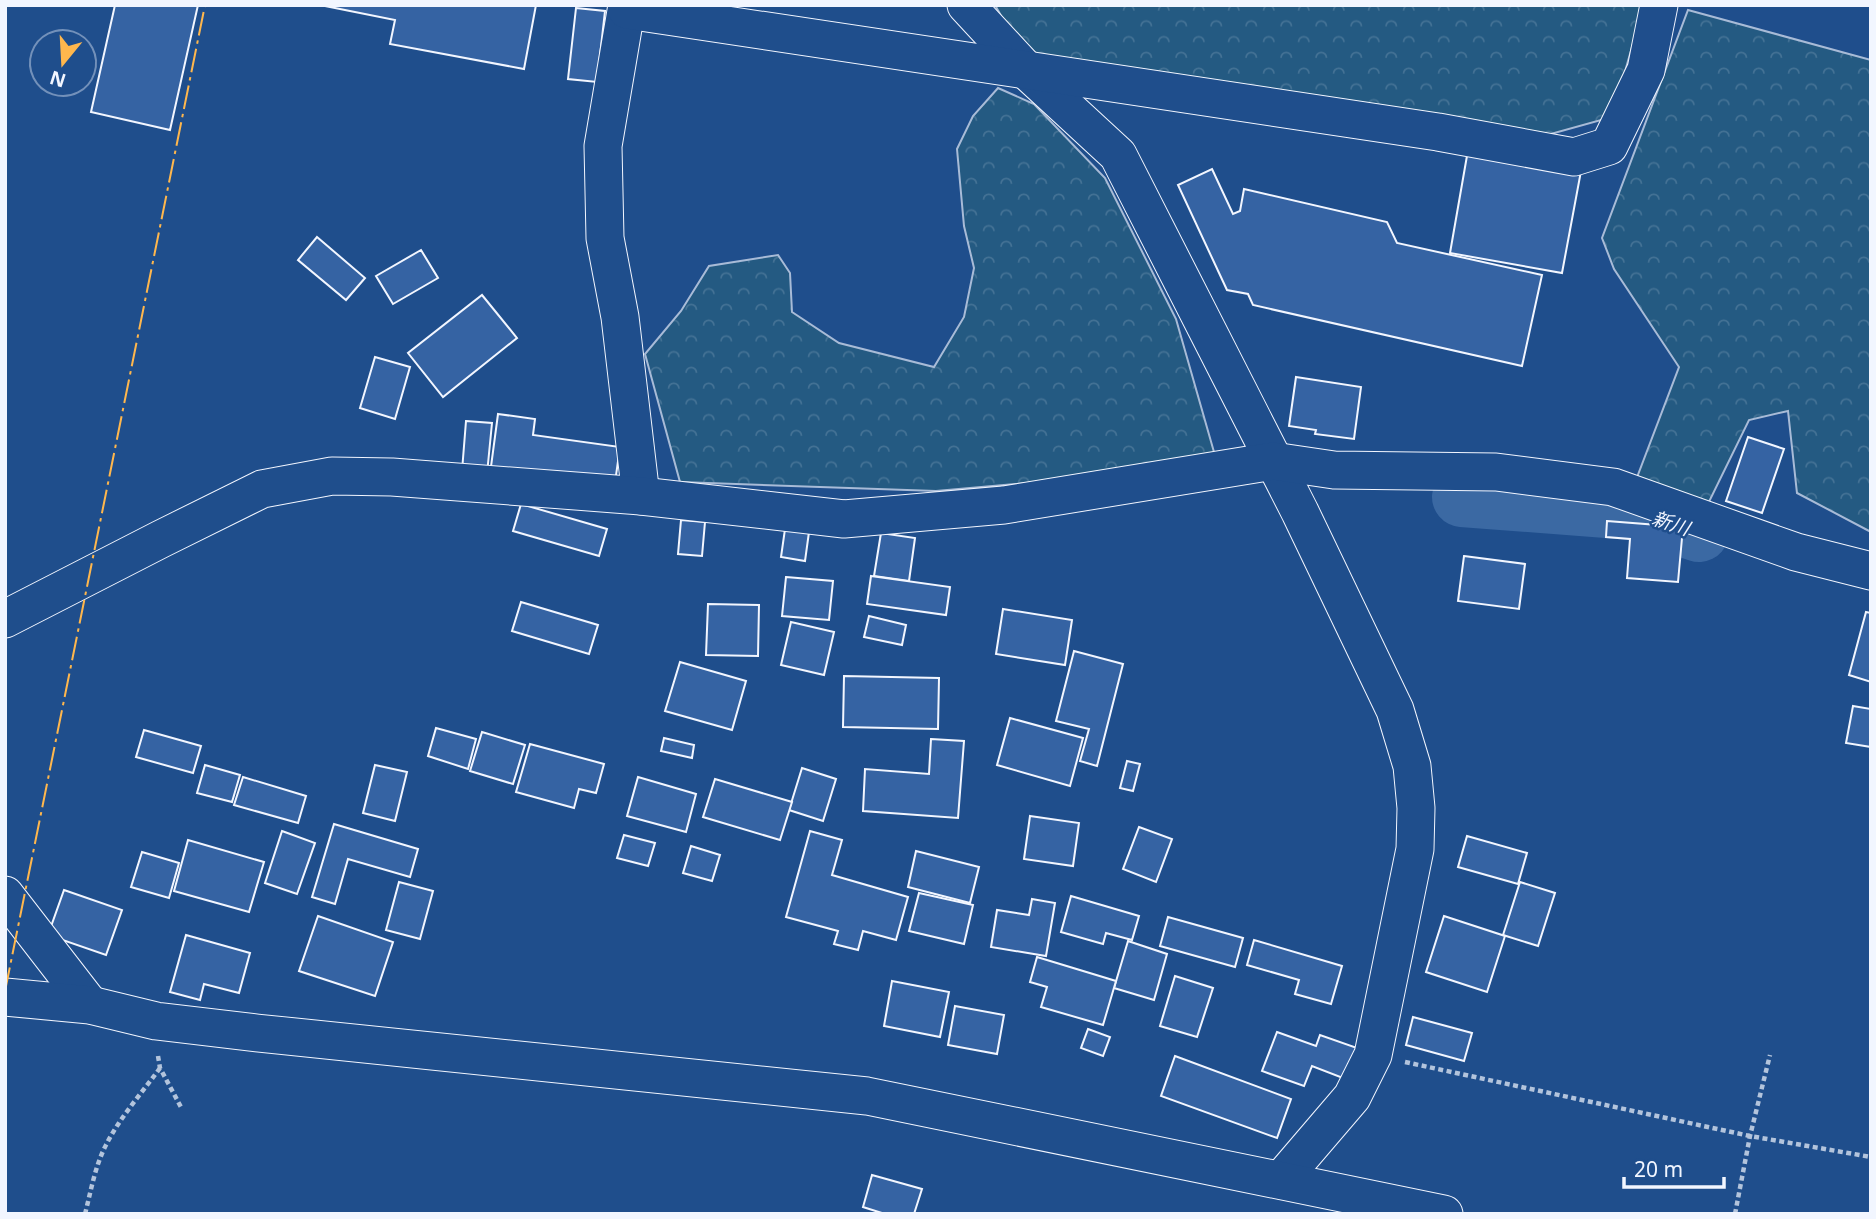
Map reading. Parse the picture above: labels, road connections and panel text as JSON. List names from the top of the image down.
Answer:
{
  "water": ["新川"],
  "scale_bar": "20 m",
  "north": "bottom"
}
